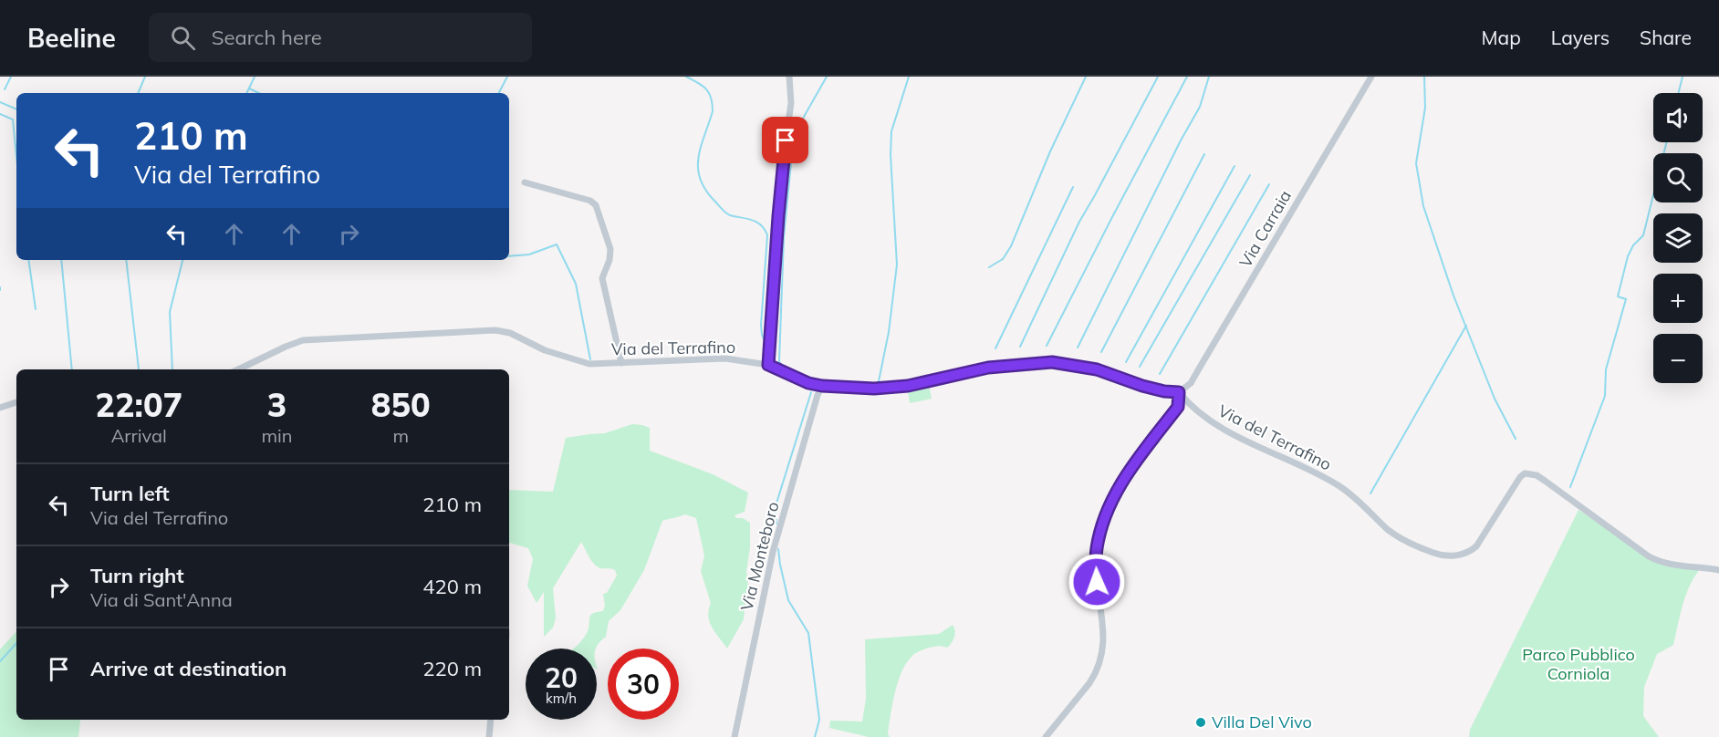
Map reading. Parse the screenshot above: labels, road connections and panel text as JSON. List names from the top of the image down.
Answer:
{
  "streets": {
    "street": ["Via Carraia", "Via del Terrafino", "Via Monteboro"]
  },
  "crossings": [
    ["Via Carraia", "Via del Terrafino"],
    ["Via del Terrafino", "Via Monteboro"]
  ],
  "parks": ["Parco Pubblico Corniola"],
  "places": ["Villa Del Vivo"],
  "page": {
    "header": "Beeline",
    "search": "Search here",
    "nav": ["Map", "Layers", "Share"],
    "map_buttons": ["+", "−"],
    "turn": ["210 m", "Via del Terrafino"],
    "eta": [
      "22:07",
      "Arrival",
      "3",
      "min",
      "850",
      "m"
    ],
    "list": [
      {
        "name": "Turn left",
        "note": "Via del Terrafino",
        "value": "210 m"
      },
      {
        "name": "Turn right",
        "note": "Via di Sant'Anna",
        "value": "420 m"
      },
      {
        "name": "Arrive at destination",
        "value": "220 m"
      }
    ],
    "speed": "20 km/h",
    "limit": "30"
  }
}
